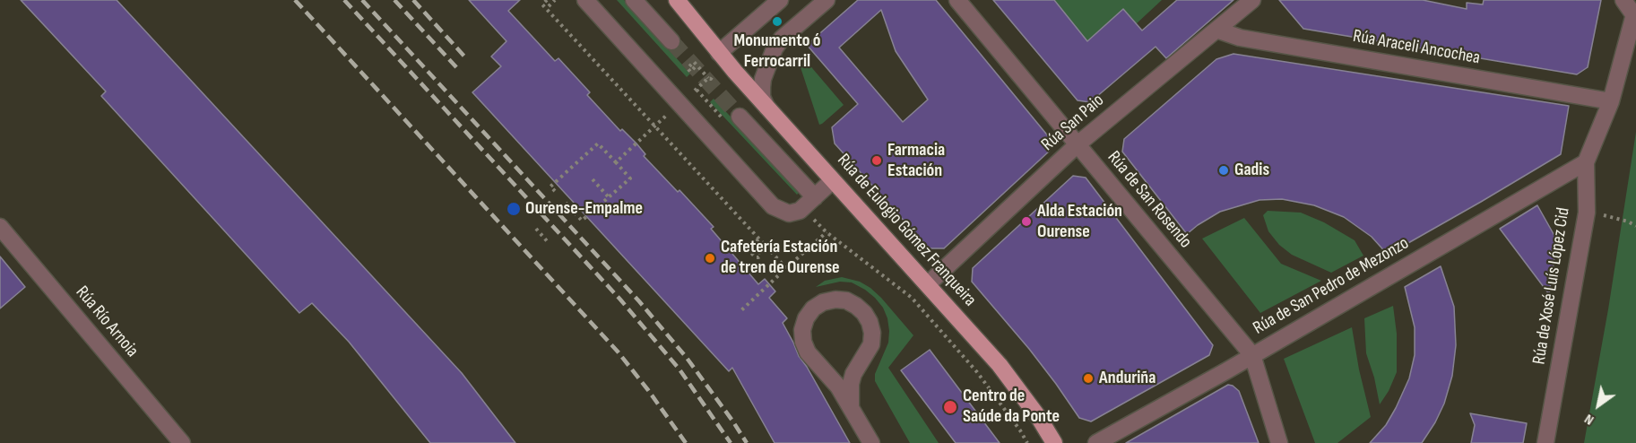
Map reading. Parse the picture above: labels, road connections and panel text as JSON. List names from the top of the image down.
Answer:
{
  "streets": {
    "main road": ["Rúa de Eulogio Gómez Franqueira"],
    "street": [
      "Rúa Araceli Ancochea",
      "Rúa San Paio",
      "Rúa de San Rosendo",
      "Rúa de San Pedro de Mezonzo",
      "Rúa de Xosé Luís López Cid",
      "Rúa Río Arnoia"
    ]
  },
  "crossings": [
    ["Rúa Araceli Ancochea", "Rúa San Paio"],
    ["Rúa Araceli Ancochea", "Rúa de Xosé Luís López Cid"],
    ["Rúa San Paio", "Rúa de San Rosendo"],
    ["Rúa San Paio", "Rúa de Eulogio Gómez Franqueira"],
    ["Rúa de San Rosendo", "Rúa de San Pedro de Mezonzo"],
    ["Rúa de San Pedro de Mezonzo", "Rúa de Xosé Luís López Cid"]
  ],
  "places": [
    "Monumento ó Ferrocarril",
    "Farmacia Estación",
    "Gadis",
    "Ourense-Empalme",
    "Alda Estación Ourense",
    "Cafetería Estación de tren de Ourense",
    "Anduriña",
    "Centro de Saúde da Ponte"
  ],
  "north": "bottom left"
}
